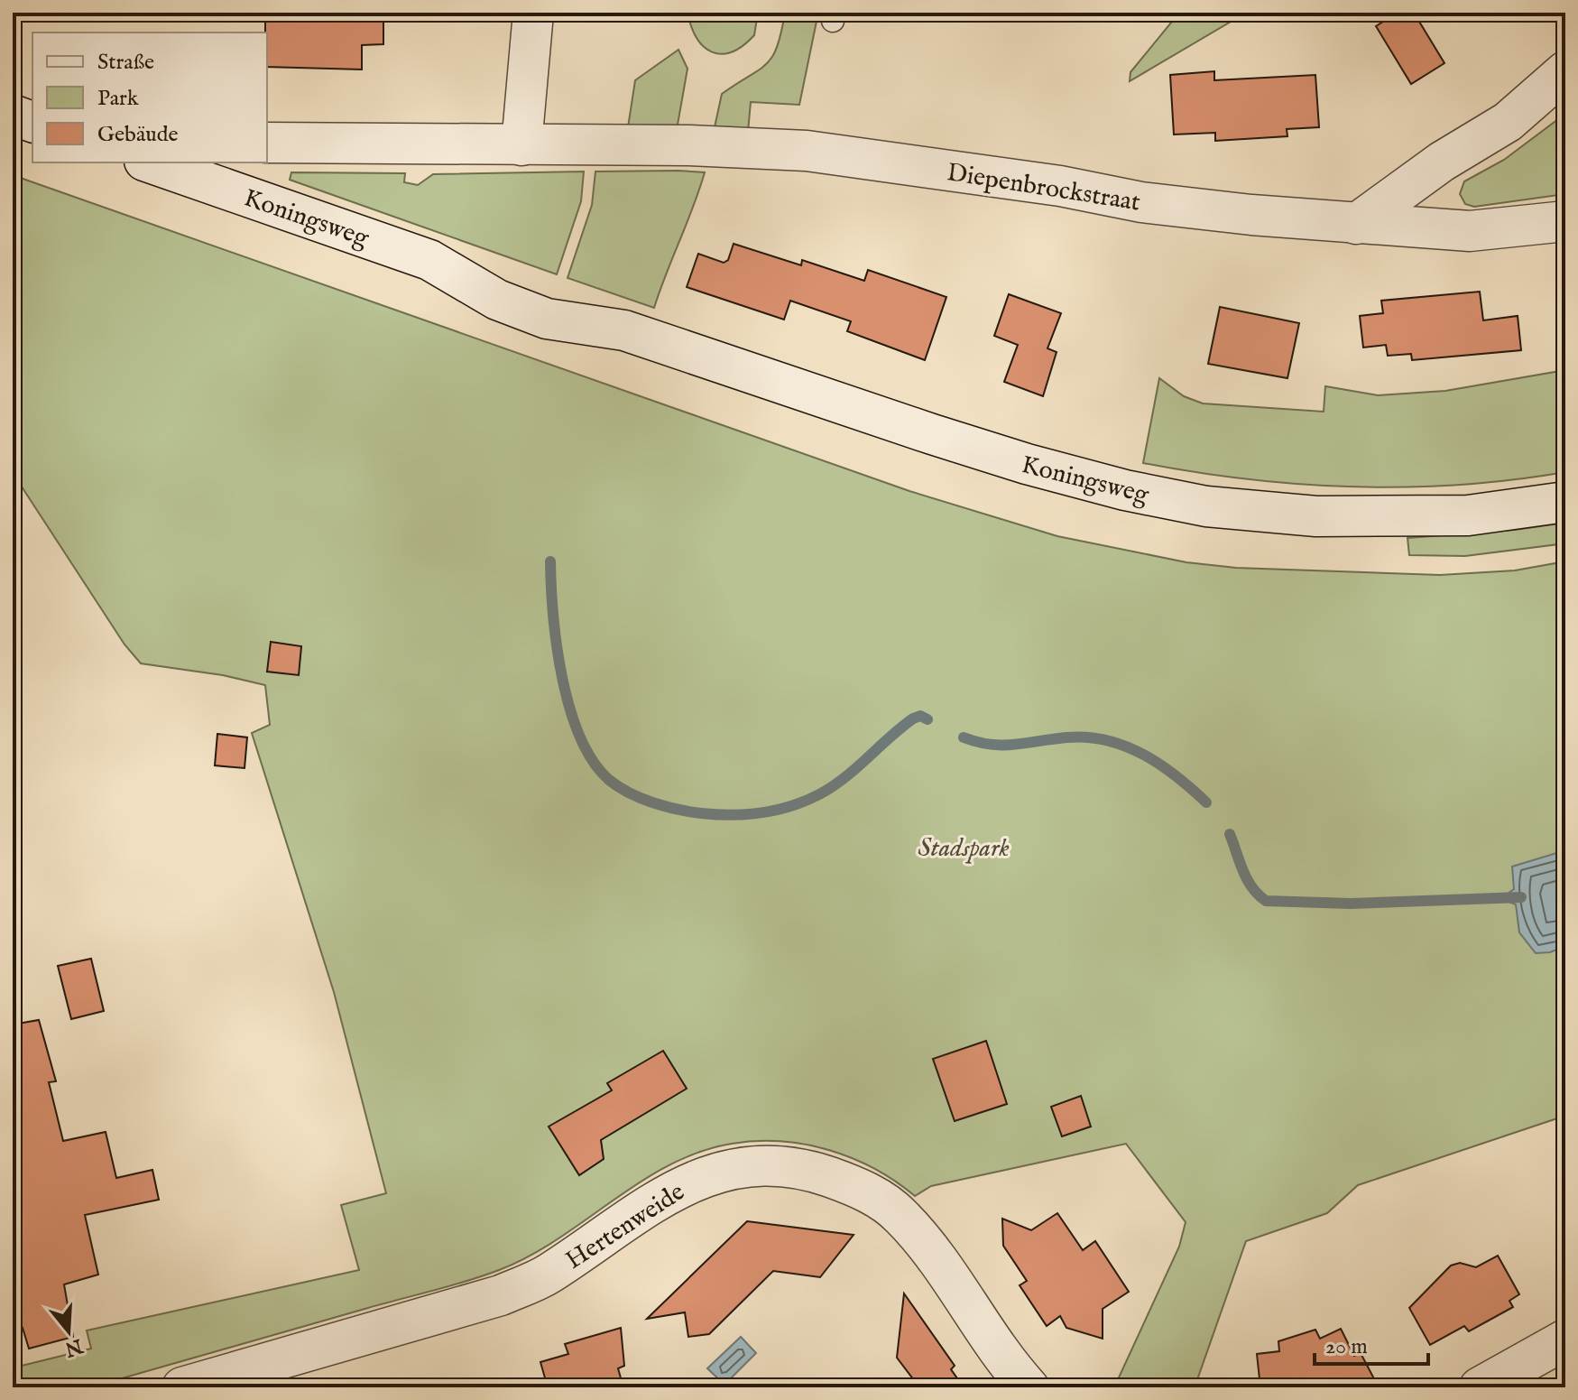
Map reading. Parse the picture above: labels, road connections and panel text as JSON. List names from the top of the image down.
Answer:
{
  "streets": {
    "street": ["Diepenbrockstraat", "Koningsweg", "Hertenweide"]
  },
  "parks": ["Stadspark"],
  "legend": ["Straße", "Park", "Gebäude"],
  "scale_bar": "20 m",
  "north": "bottom"
}
